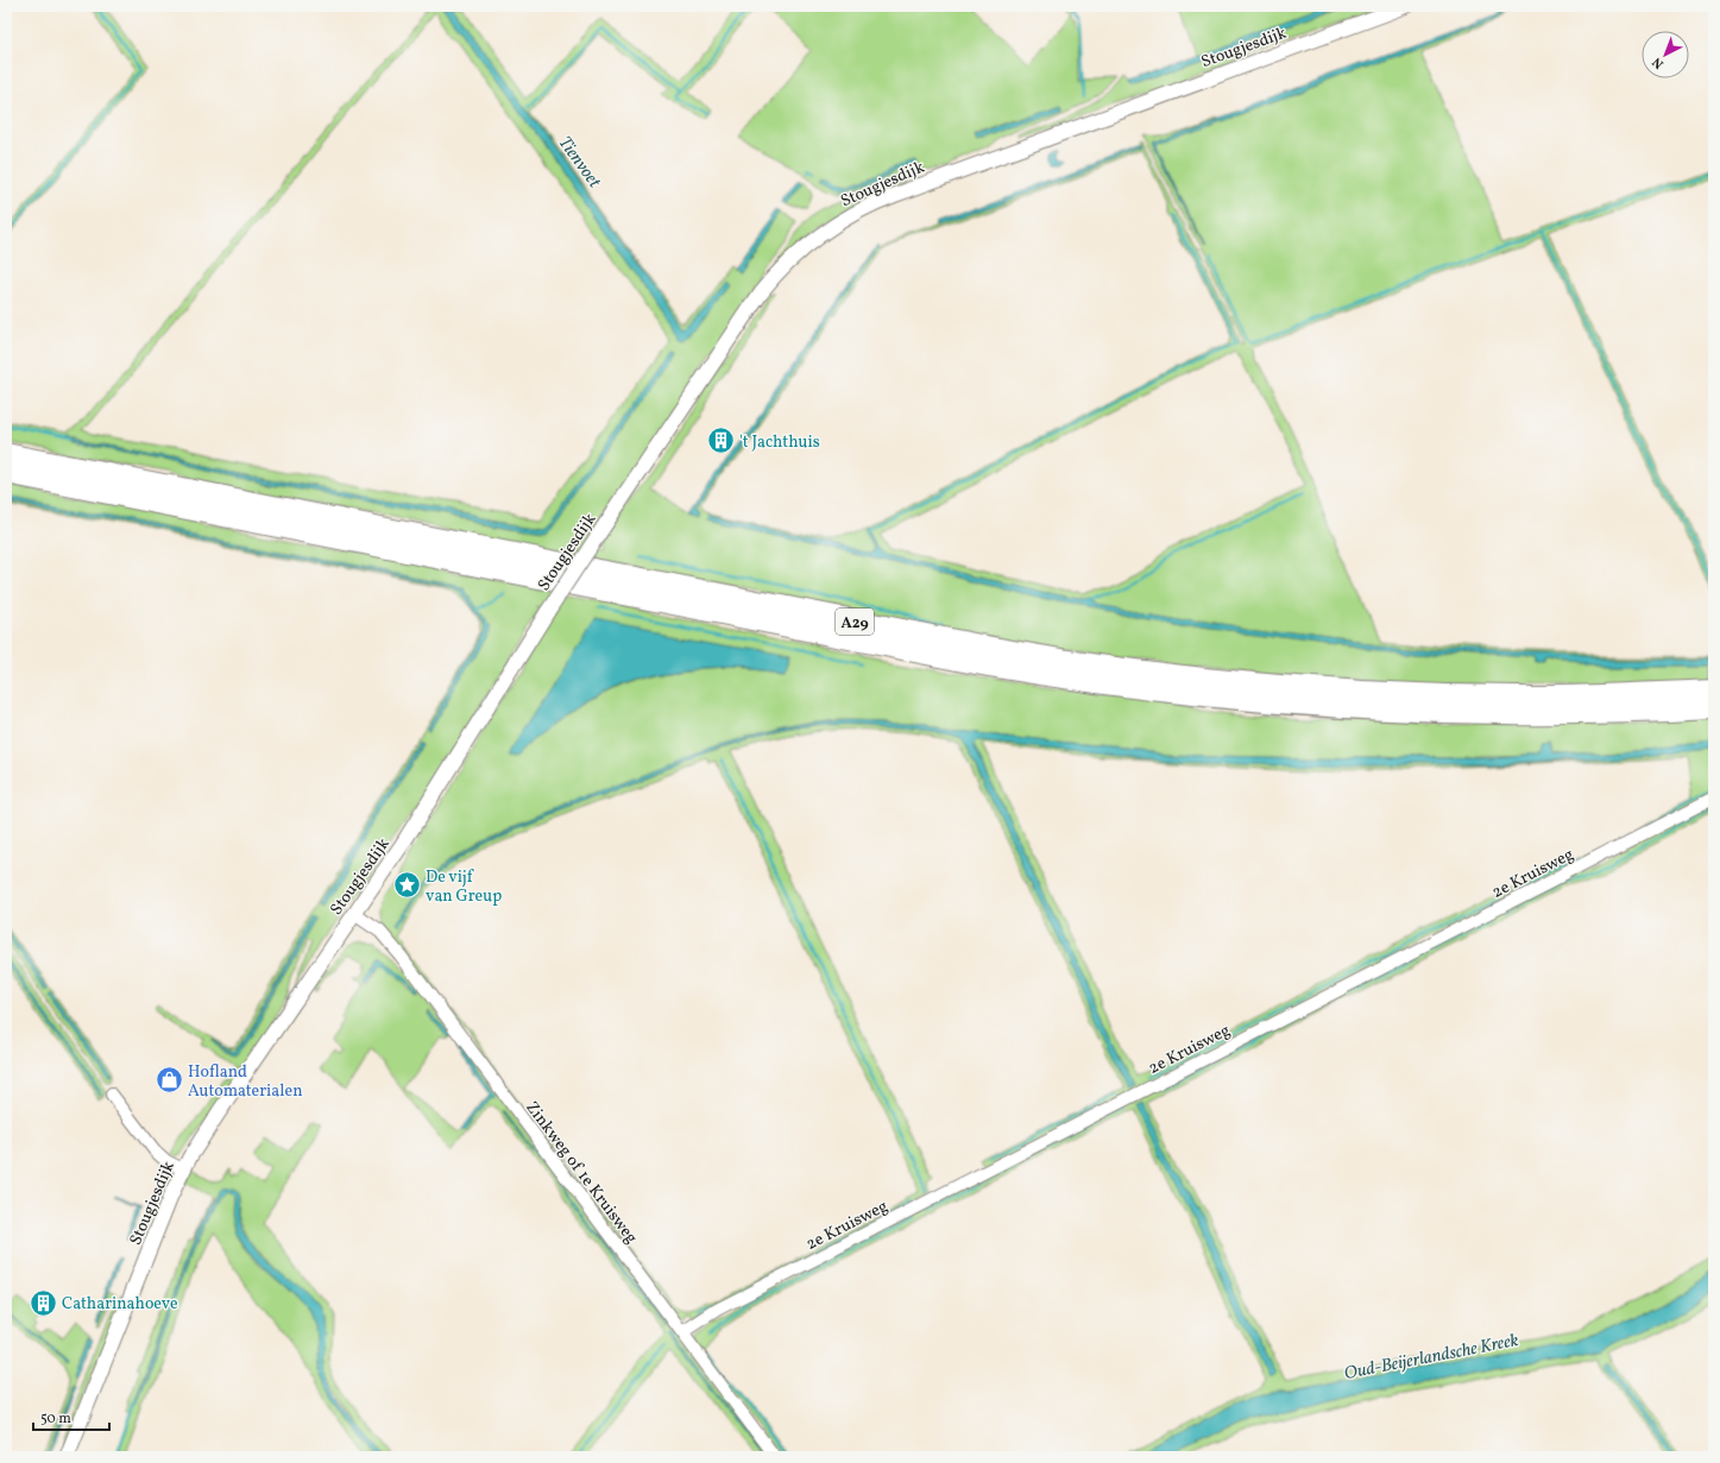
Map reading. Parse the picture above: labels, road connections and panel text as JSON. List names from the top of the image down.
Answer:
{
  "streets": {
    "highway": ["A29"],
    "street": ["Stougjesdijk", "2e Kruisweg", "Zinkweg of 1e Kruisweg"]
  },
  "crossings": [
    ["Stougjesdijk", "Zinkweg of 1e Kruisweg"],
    ["2e Kruisweg", "Zinkweg of 1e Kruisweg"]
  ],
  "water": ["Tienvoet", "Oud-Beijerlandsche Kreek"],
  "places": {
    "building": ["'t Jachthuis", "Catharinahoeve"],
    "place": ["De vijf van Greup"],
    "shop": ["Hofland Automaterialen"]
  },
  "scale_bar": "50 m",
  "north": "bottom left"
}
